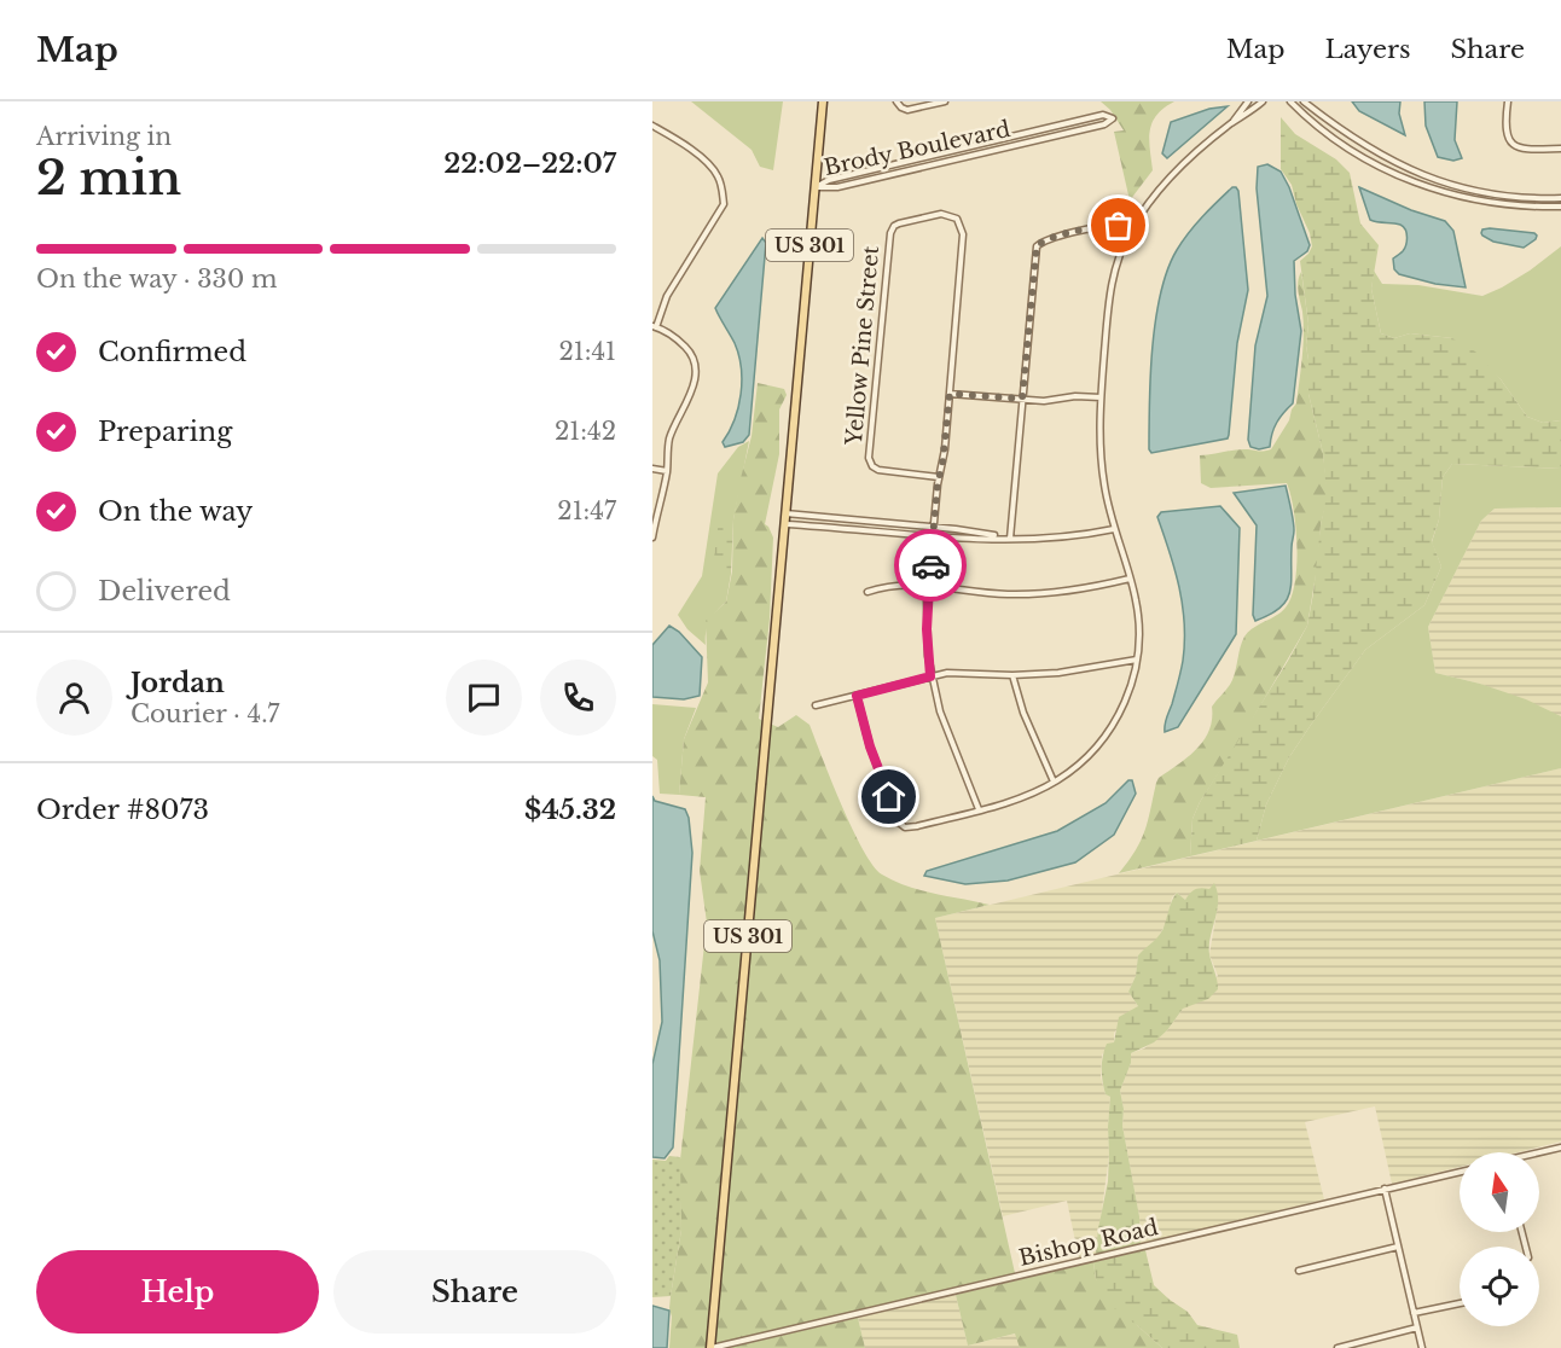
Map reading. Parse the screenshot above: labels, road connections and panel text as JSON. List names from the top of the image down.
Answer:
{
  "streets": {
    "main road": ["US 301"],
    "street": ["Brody Boulevard", "Yellow Pine Street", "Bishop Road"]
  },
  "crossings": [
    ["Brody Boulevard", "US 301"],
    ["US 301", "Bishop Road"]
  ],
  "north": "top",
  "page": {
    "header": "Map",
    "nav": ["Map", "Layers", "Share"],
    "heading": ["2 min", "Arriving in", "22:02–22:07"],
    "panel": [
      "Jordan",
      "Courier · 4.7",
      "Order #8073",
      "$45.32"
    ],
    "bar": "On the way · 330 m",
    "list": [
      ["Confirmed", "21:41"],
      ["Preparing", "21:42"],
      ["On the way", "21:47"],
      "Delivered"
    ],
    "buttons": ["Help", "Share"]
  }
}
